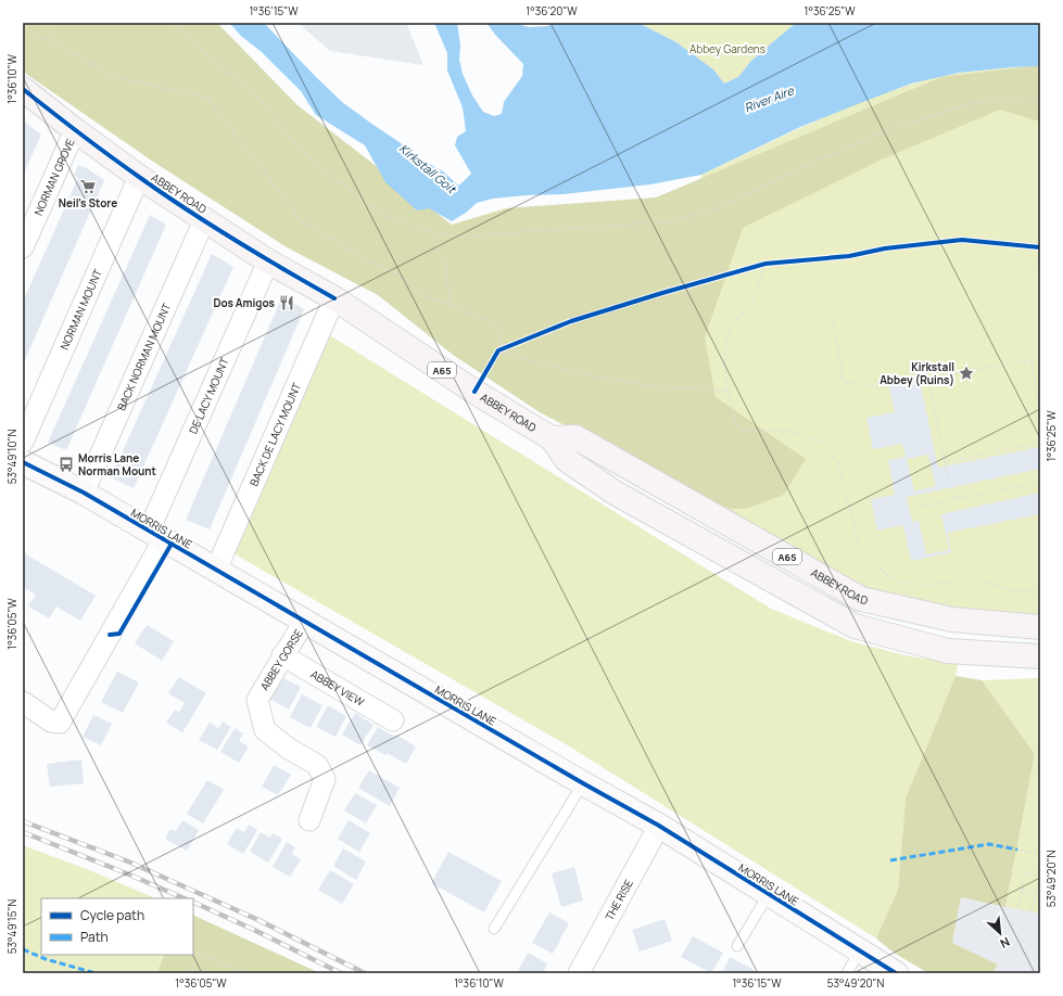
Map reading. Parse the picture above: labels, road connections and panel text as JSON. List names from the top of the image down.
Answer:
{
  "streets": {
    "main road": ["ABBEY ROAD", "A65"],
    "street": [
      "NORMAN GROVE",
      "NORMAN MOUNT",
      "BACK NORMAN MOUNT",
      "DE LACY MOUNT",
      "BACK DE LACY MOUNT",
      "MORRIS LANE",
      "ABBEY GORSE",
      "ABBEY VIEW",
      "THE RISE"
    ]
  },
  "crossings": [
    ["NORMAN GROVE", "ABBEY ROAD"],
    ["ABBEY ROAD", "NORMAN MOUNT"],
    ["ABBEY ROAD", "BACK NORMAN MOUNT"],
    ["ABBEY ROAD", "A65"],
    ["ABBEY ROAD", "DE LACY MOUNT"],
    ["ABBEY ROAD", "BACK DE LACY MOUNT"],
    ["BACK NORMAN MOUNT", "MORRIS LANE"],
    ["DE LACY MOUNT", "MORRIS LANE"],
    ["BACK DE LACY MOUNT", "MORRIS LANE"],
    ["MORRIS LANE", "ABBEY GORSE"],
    ["MORRIS LANE", "THE RISE"],
    ["ABBEY GORSE", "ABBEY VIEW"]
  ],
  "water": ["River Aire", "Kirkstall Goit"],
  "parks": ["Abbey Gardens"],
  "places": {
    "supermarket": ["Neil's Store"],
    "restaurant": ["Dos Amigos"],
    "place": ["Kirkstall Abbey (Ruins)"],
    "bus stop": ["Morris Lane Norman Mount"]
  },
  "legend": ["Cycle path", "Path"],
  "north": "bottom right",
  "coordinates": [
    "1°36'15\"W",
    "1°36'20\"W",
    "1°36'25\"W",
    "1°36'10\"W",
    "53°49'10\"N",
    "1°36'05\"W",
    "53°49'20\"N",
    "53°49'15\"N"
  ]
}
